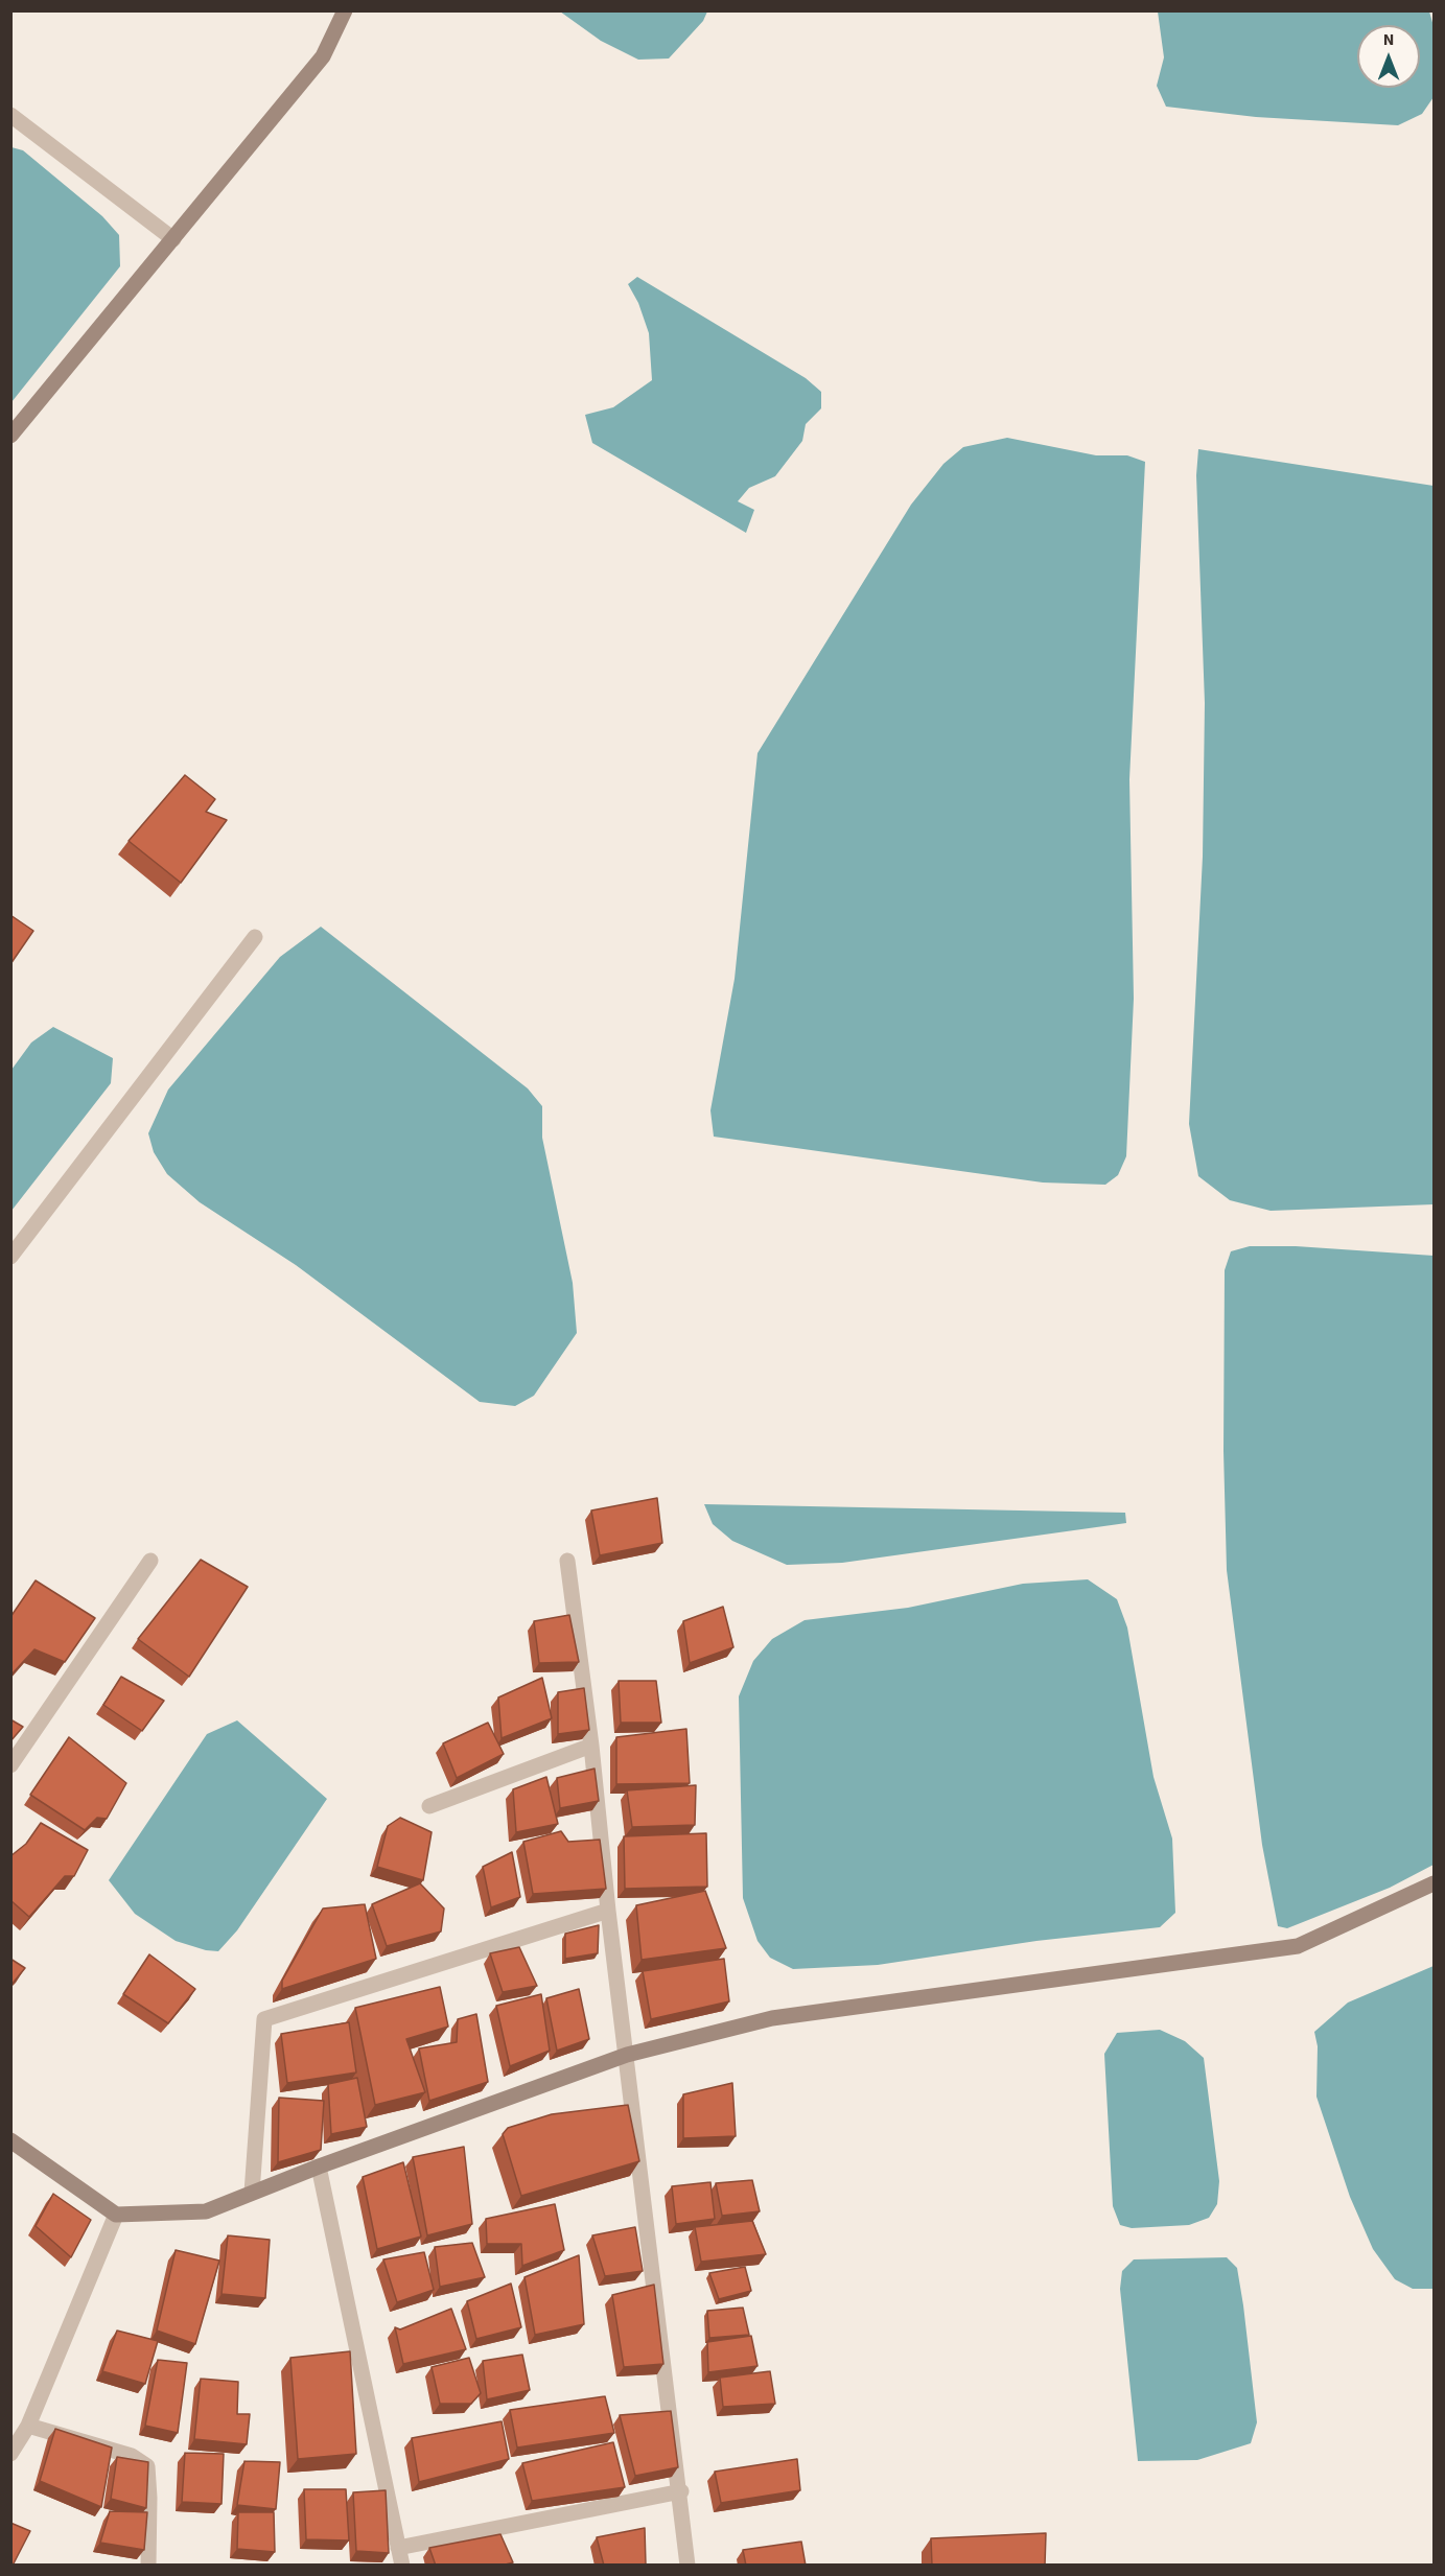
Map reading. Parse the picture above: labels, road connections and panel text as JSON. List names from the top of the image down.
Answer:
{
  "north": "top"
}
